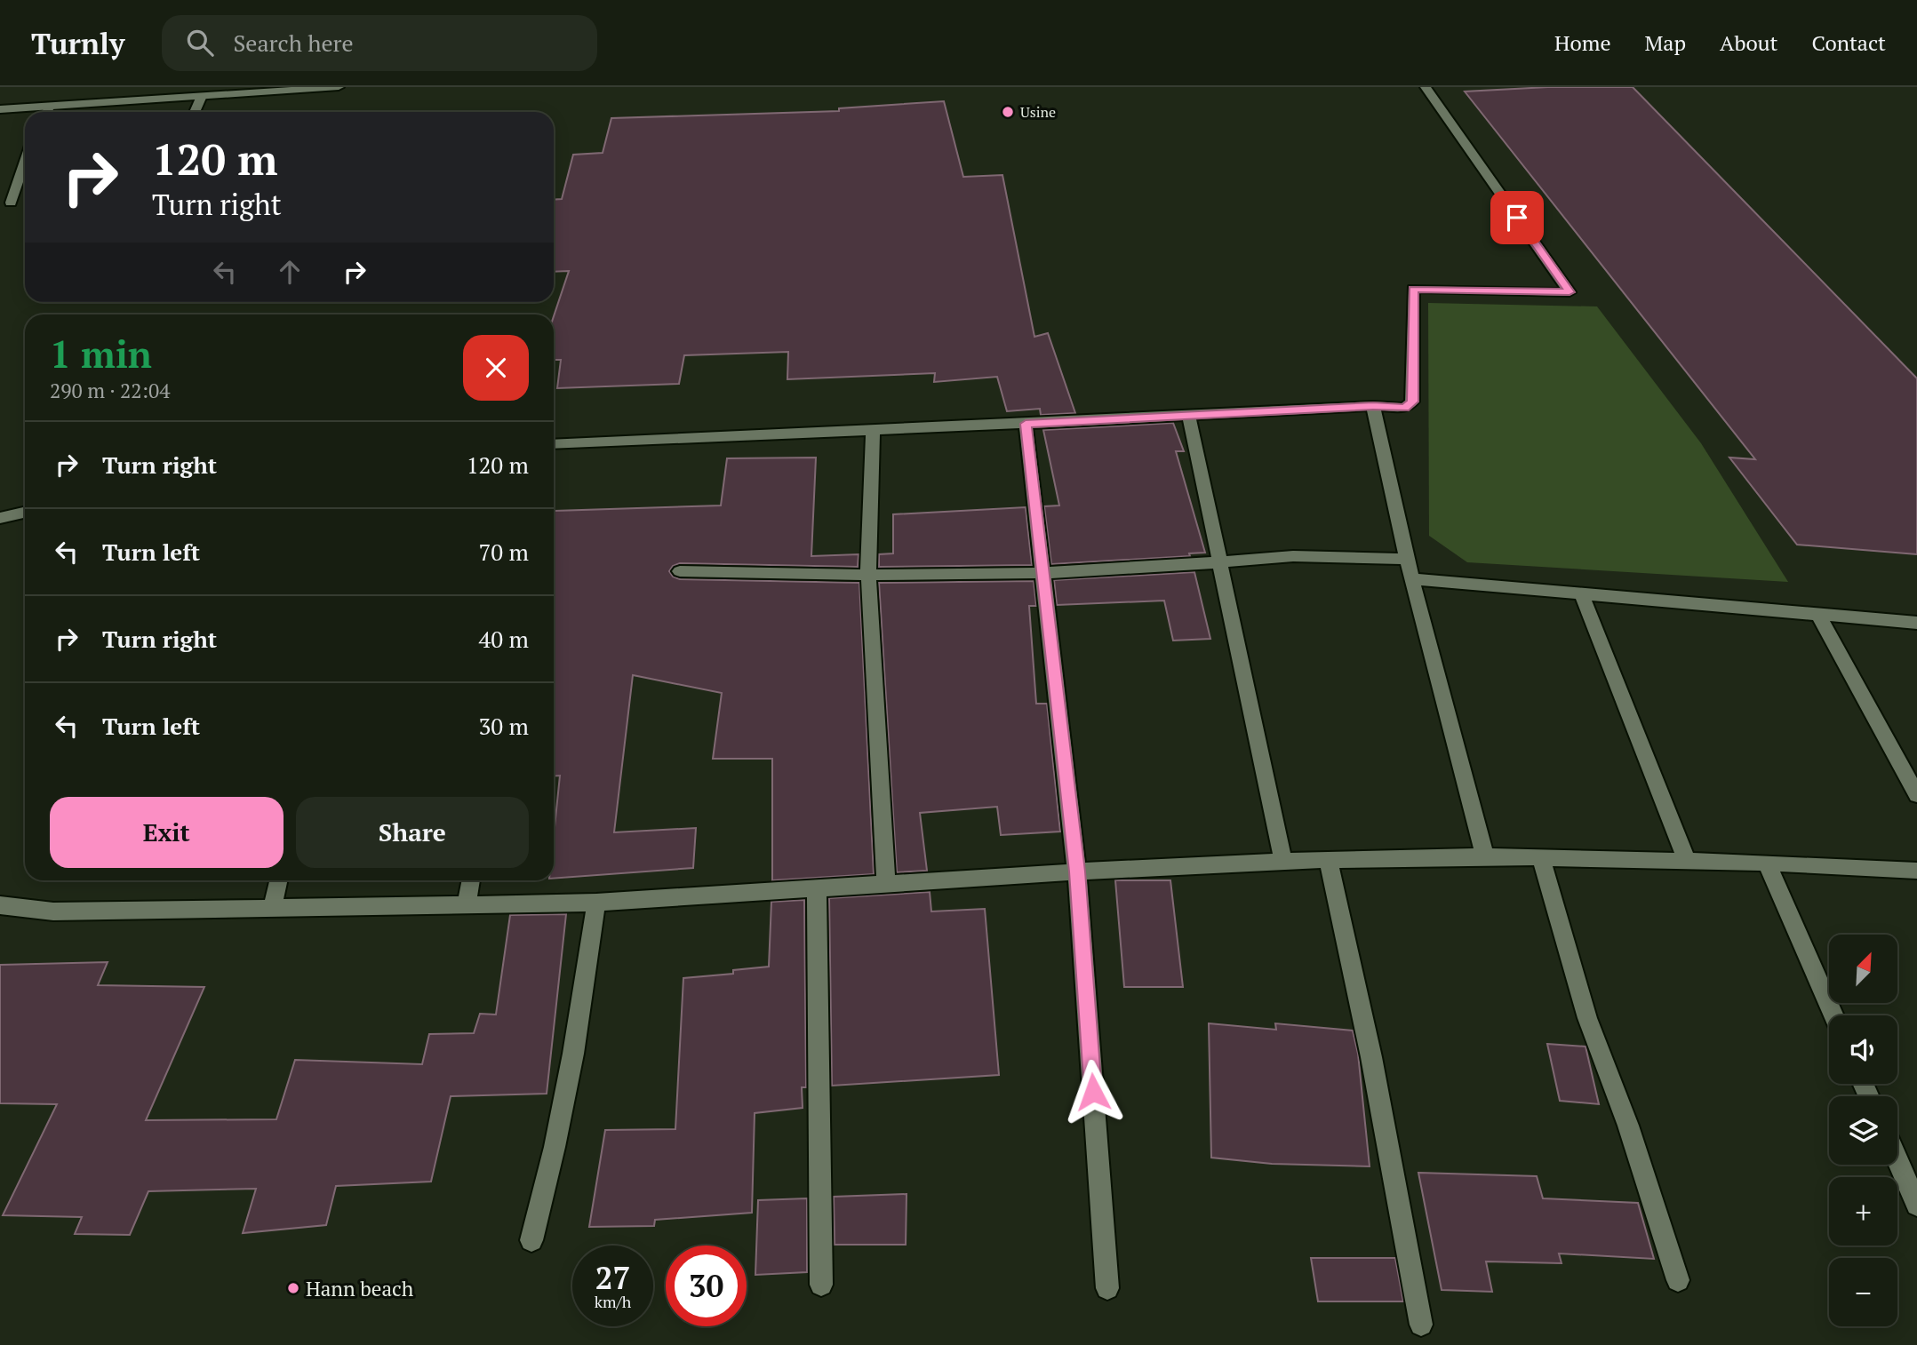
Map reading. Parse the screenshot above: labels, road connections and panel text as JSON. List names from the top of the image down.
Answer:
{
  "places": ["Usine", "Hann beach"],
  "north": "top right",
  "page": {
    "header": "Turnly",
    "search": "Search here",
    "nav": [
      "Home",
      "Map",
      "About",
      "Contact"
    ],
    "turn": ["120 m", "Turn right"],
    "heading": ["1 min", "290 m · 22:04"],
    "list": [
      {
        "name": "Turn right",
        "value": "120 m"
      },
      {
        "name": "Turn left",
        "value": "70 m"
      },
      {
        "name": "Turn right",
        "value": "40 m"
      },
      {
        "name": "Turn left",
        "value": "30 m"
      }
    ],
    "buttons": ["Exit", "Share"],
    "map_buttons": ["+", "−"],
    "speed": "27 km/h",
    "limit": "30"
  }
}
